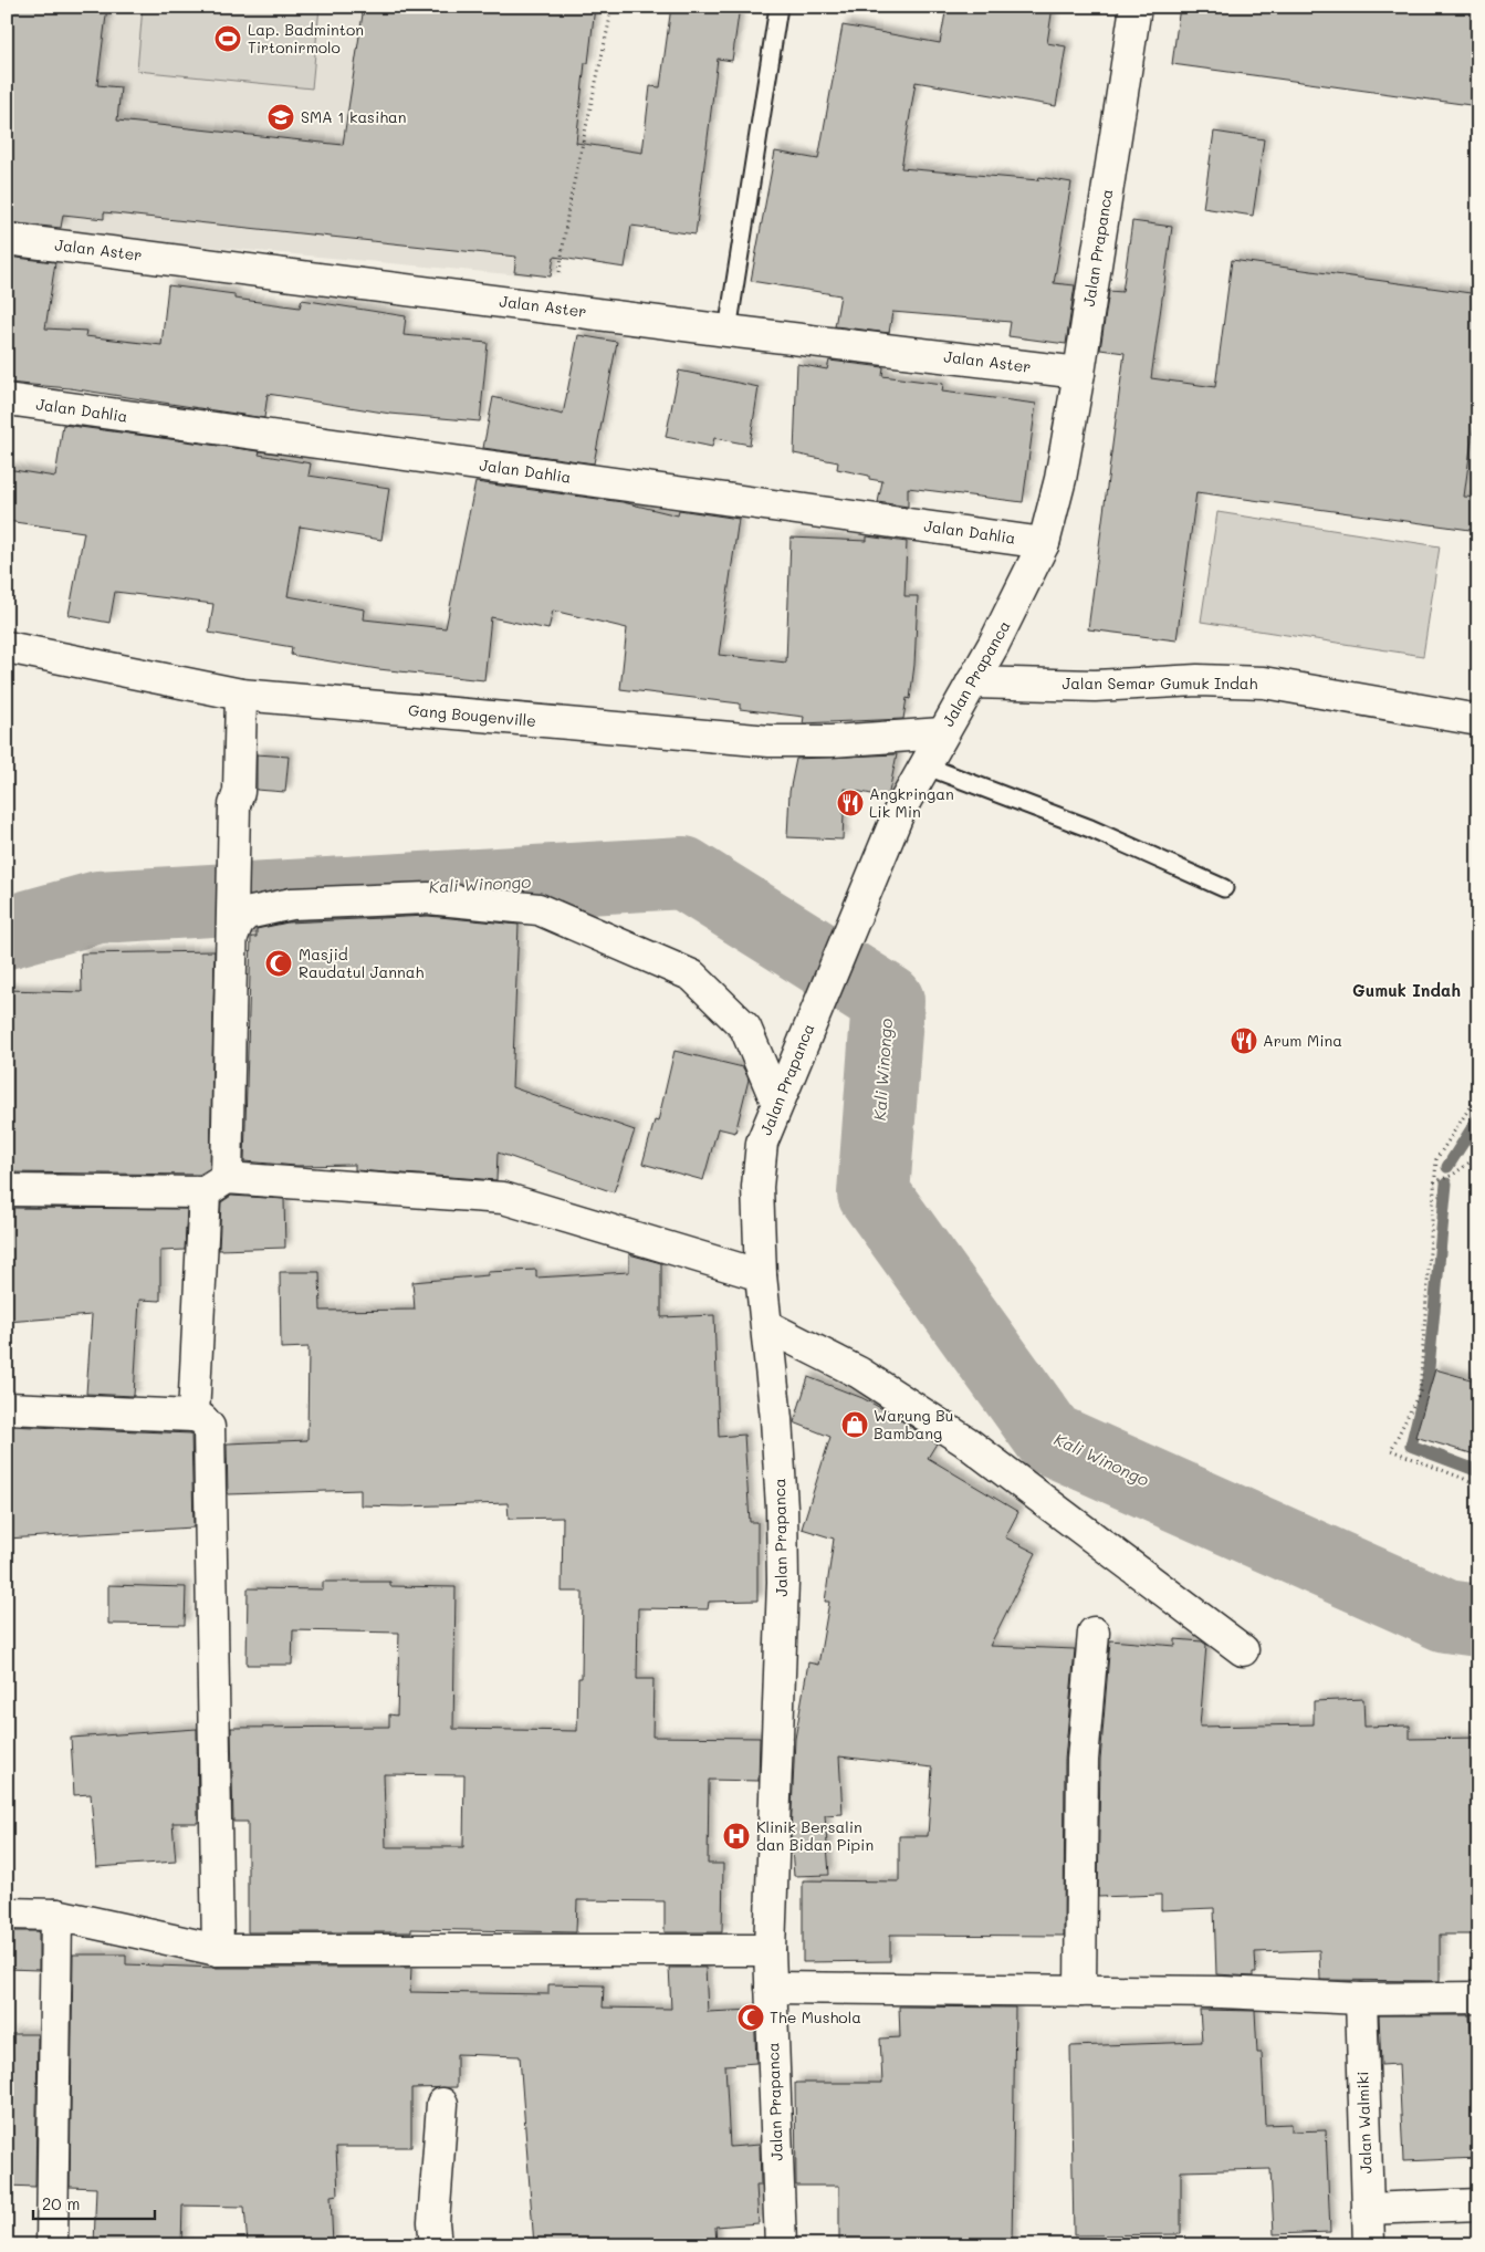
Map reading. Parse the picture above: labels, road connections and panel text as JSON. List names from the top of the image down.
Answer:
{
  "streets": {
    "street": [
      "Jalan Prapanca",
      "Jalan Aster",
      "Jalan Dahlia",
      "Jalan Semar Gumuk Indah",
      "Gang Bougenville",
      "Jalan Walmiki"
    ]
  },
  "crossings": [
    ["Jalan Prapanca", "Jalan Aster"],
    ["Jalan Prapanca", "Jalan Dahlia"],
    ["Jalan Prapanca", "Jalan Semar Gumuk Indah"],
    ["Jalan Prapanca", "Gang Bougenville"]
  ],
  "districts": ["Gumuk Indah"],
  "water": ["Kali Winongo"],
  "places": {
    "sports": ["Lap. Badminton Tirtonirmolo"],
    "school or university": ["SMA 1 kasihan"],
    "restaurant": ["Angkringan Lik Min", "Arum Mina"],
    "mosque": ["Masjid Raudatul Jannah", "The Mushola"],
    "shop": ["Warung Bu Bambang"],
    "hospital": ["Klinik Bersalin dan Bidan Pipin"]
  },
  "scale_bar": "20 m"
}
